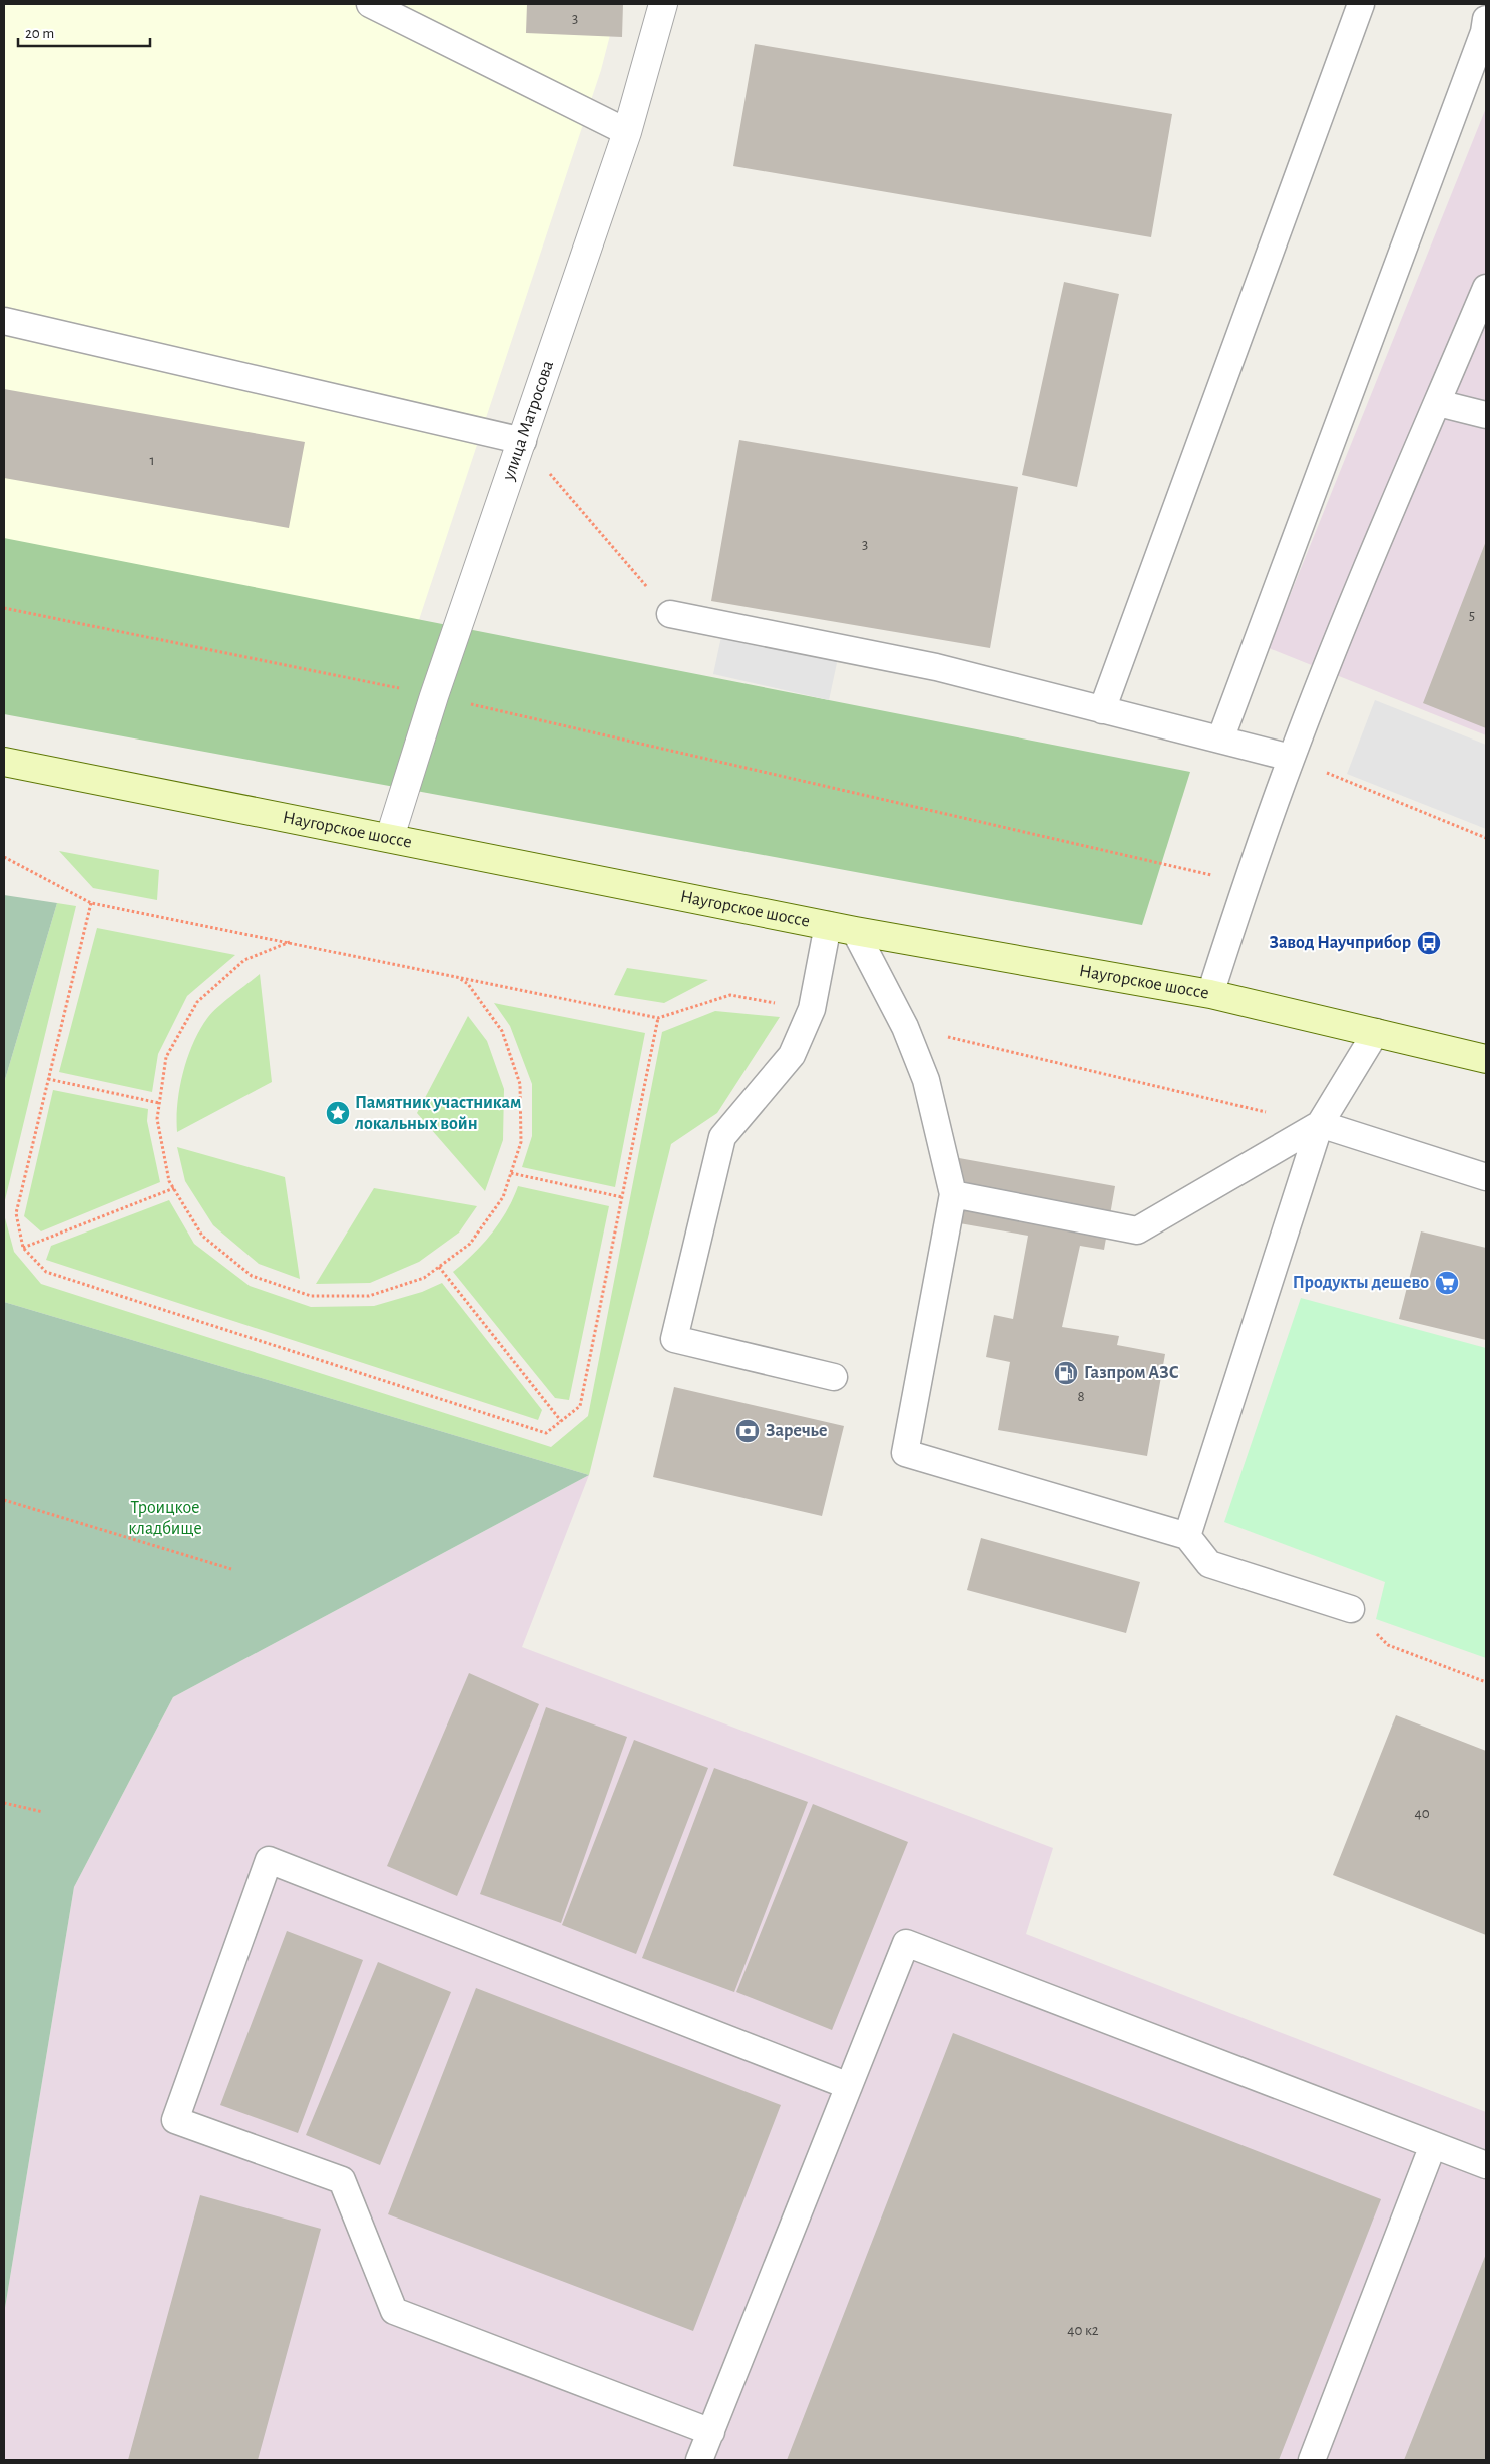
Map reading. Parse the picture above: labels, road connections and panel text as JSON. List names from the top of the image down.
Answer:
{
  "streets": {
    "main road": ["Наугорское шоссе"],
    "street": ["улица Матросова"]
  },
  "crossings": [
    ["улица Матросова", "Наугорское шоссе"]
  ],
  "parks": ["Троицкое кладбище"],
  "places": {
    "bus stop": ["Завод Научприбор"],
    "place": ["Памятник участникам локальных войн"],
    "supermarket": ["Продукты дешево"],
    "fuel station": ["Газпром АЗС"],
    "bank": ["Заречье"]
  },
  "house_numbers": [
    "3",
    "1",
    "3",
    "5",
    "8",
    "40",
    "40 к2"
  ],
  "scale_bar": "20 m"
}
